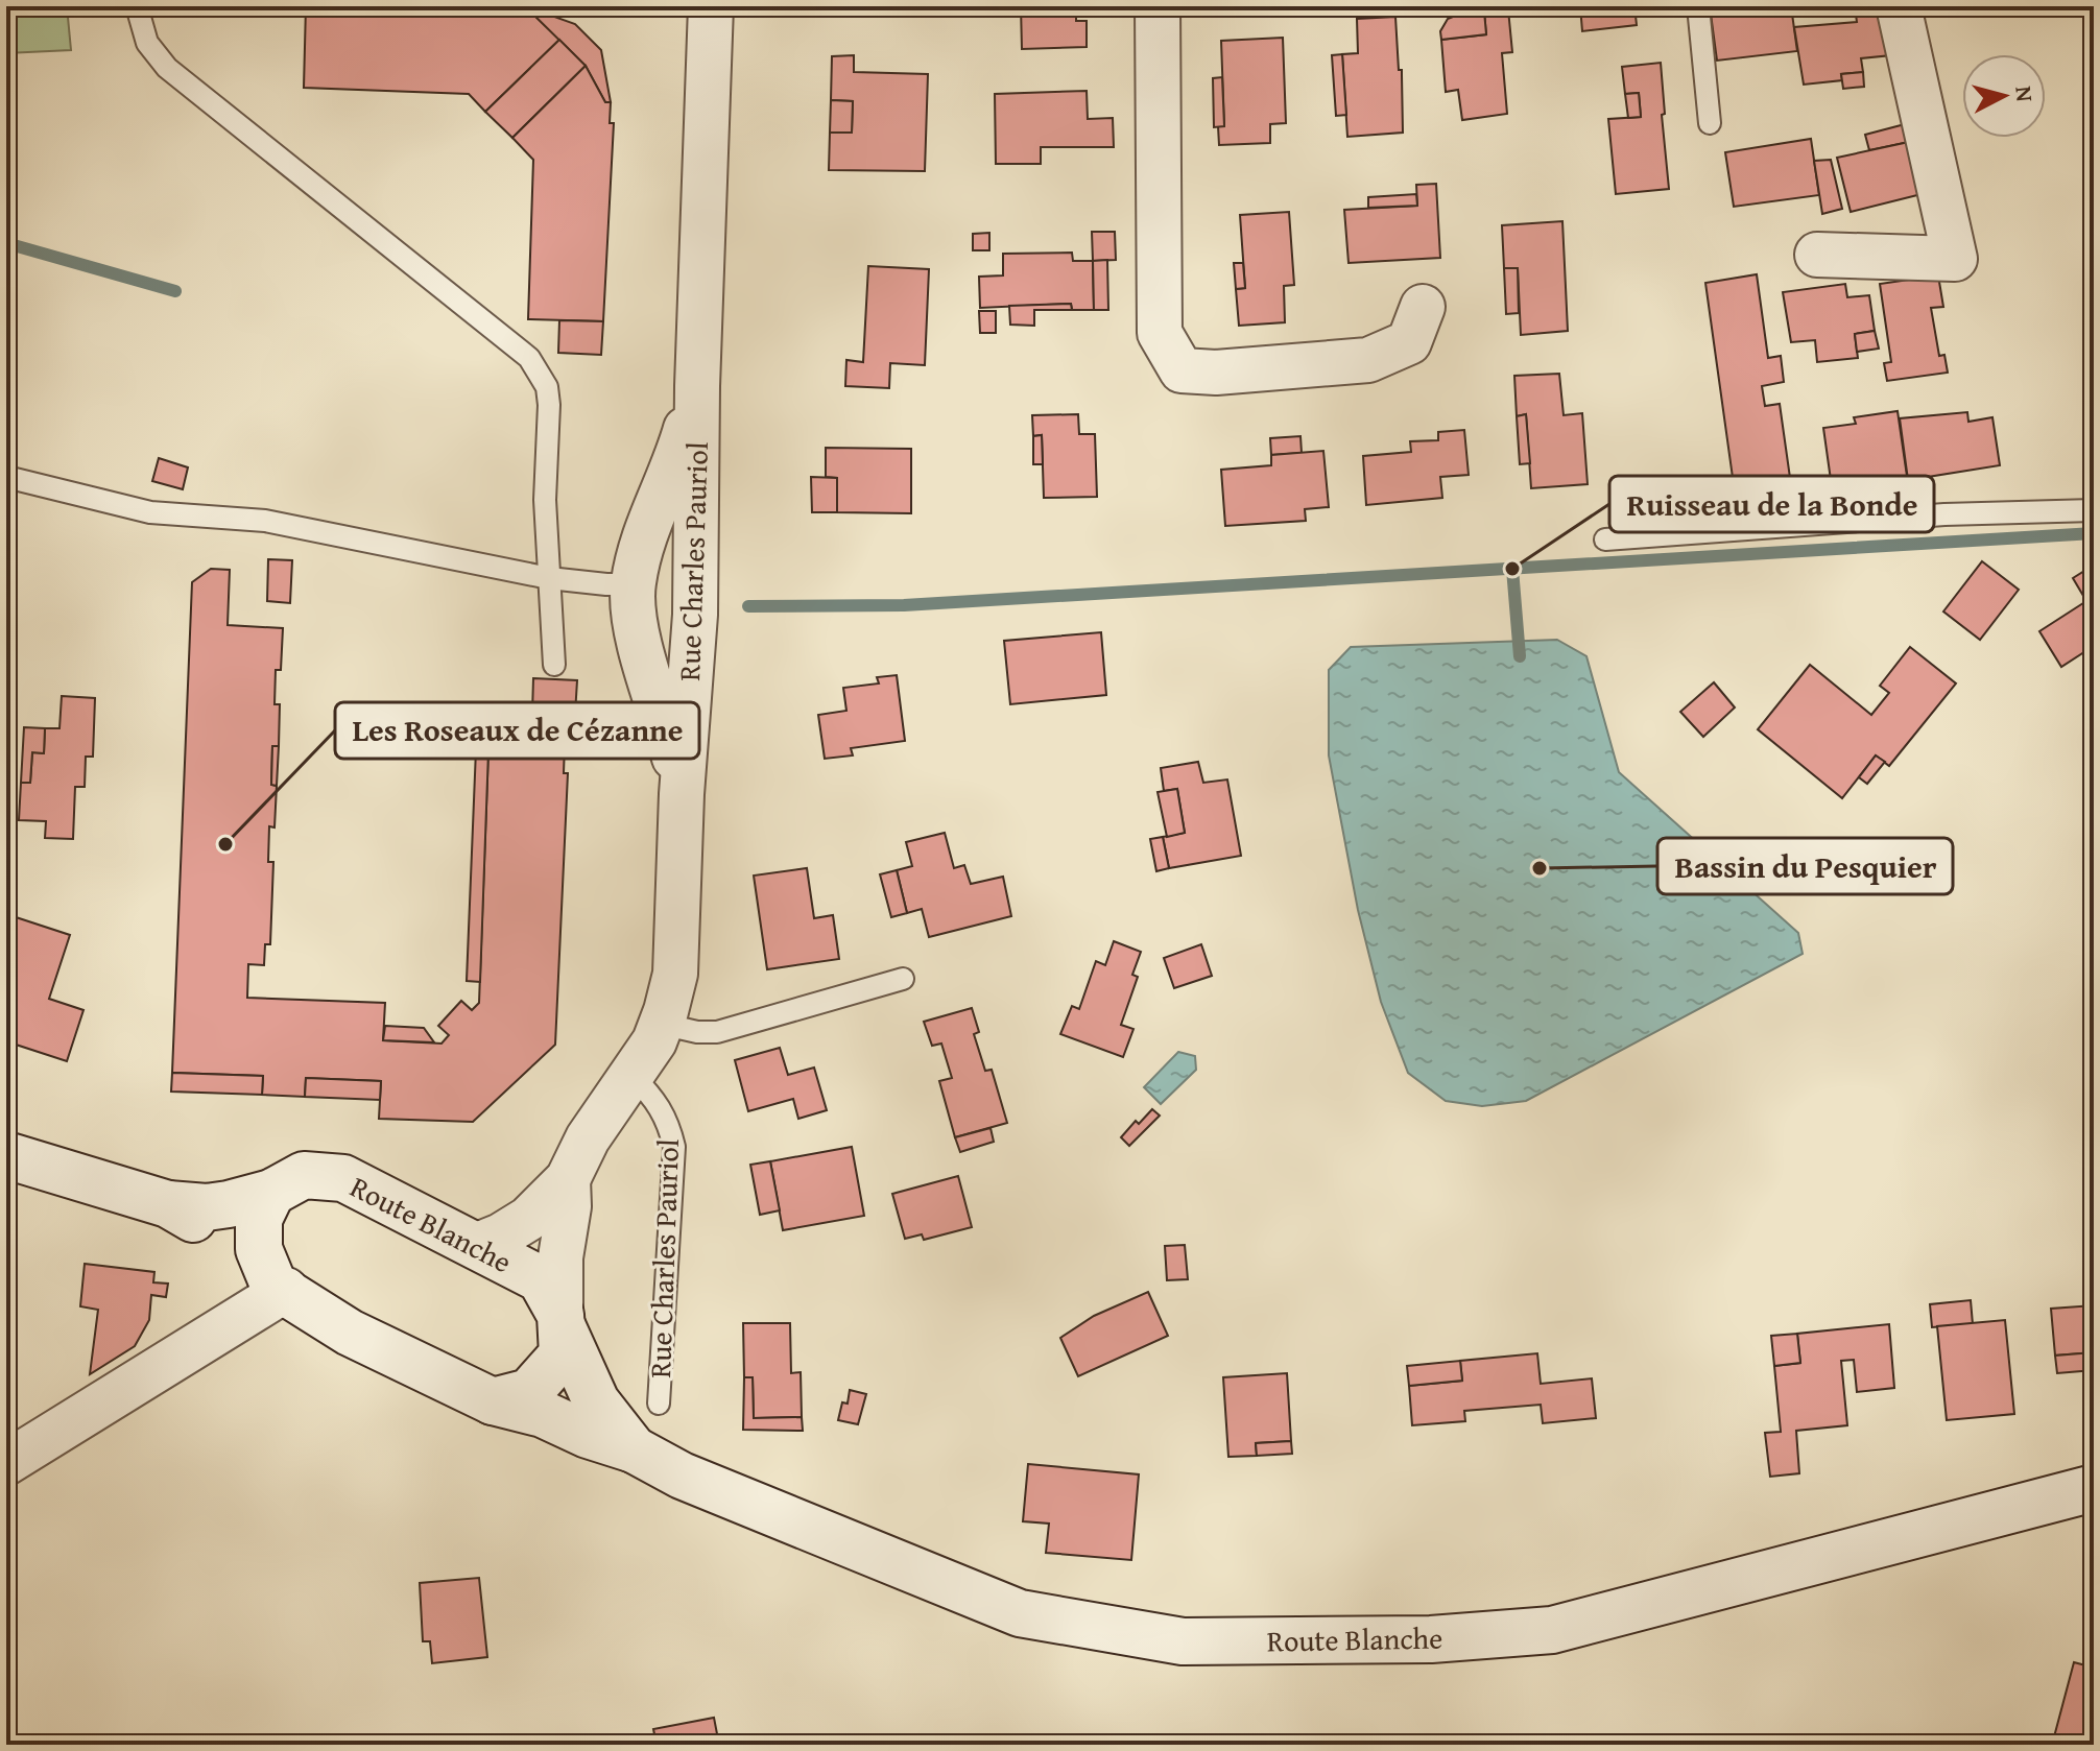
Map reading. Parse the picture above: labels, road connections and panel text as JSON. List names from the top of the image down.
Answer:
{
  "streets": {
    "street": ["Rue Charles Pauriol", "Route Blanche"]
  },
  "crossings": [
    ["Rue Charles Pauriol", "Route Blanche"]
  ],
  "places": ["Ruisseau de la Bonde", "Les Roseaux de Cézanne", "Bassin du Pesquier"],
  "north": "right"
}
